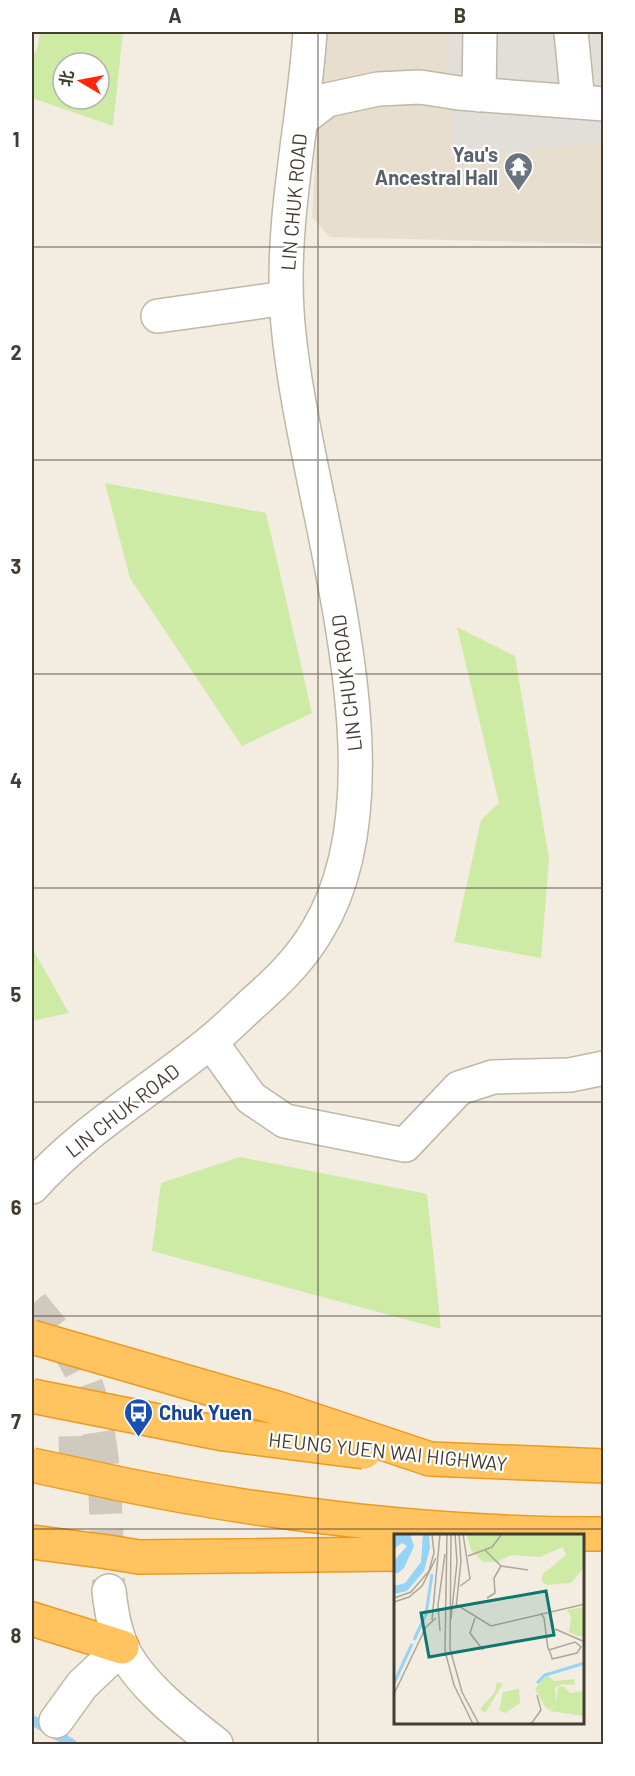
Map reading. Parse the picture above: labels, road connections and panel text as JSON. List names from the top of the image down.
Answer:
{
  "streets": {
    "highway": ["HEUNG YUEN WAI HIGHWAY"],
    "street": ["LIN CHUK ROAD"]
  },
  "places": {
    "temple": ["Yau's Ancestral Hall"],
    "bus stop": ["Chuk Yuen"]
  },
  "north": "left",
  "grid": {
    "columns": ["A", "B"],
    "rows": [
      "1",
      "2",
      "3",
      "4",
      "5",
      "6",
      "7",
      "8"
    ]
  }
}
